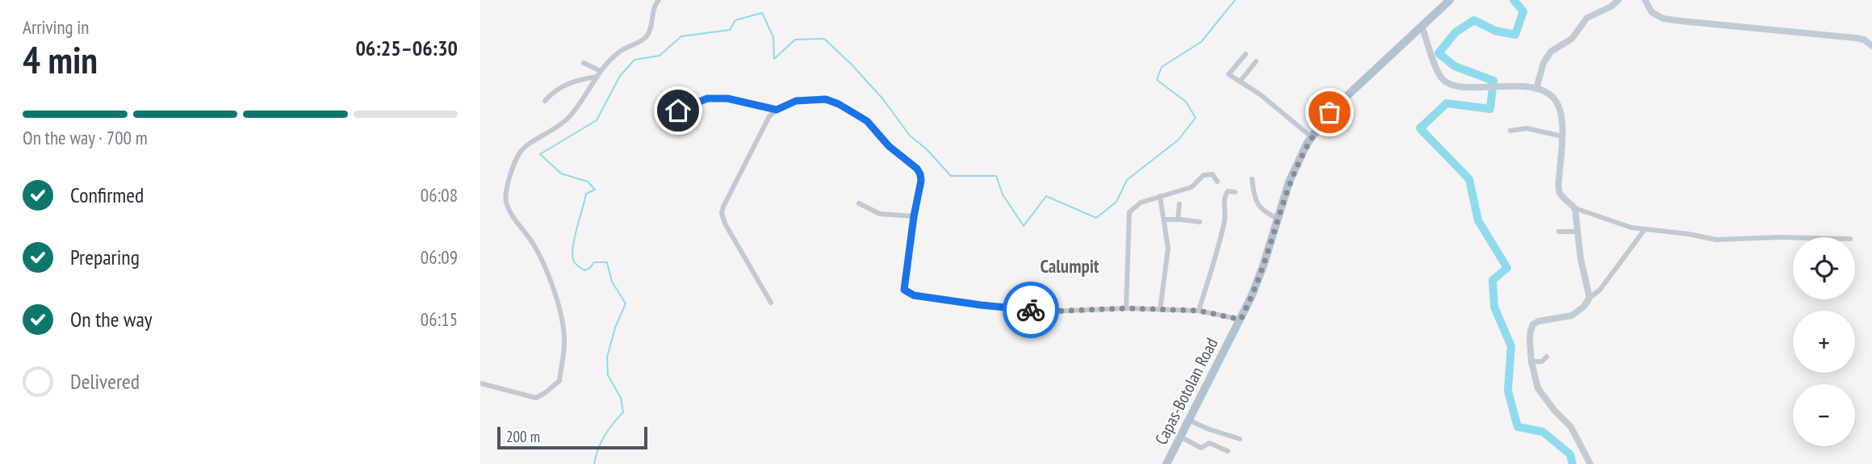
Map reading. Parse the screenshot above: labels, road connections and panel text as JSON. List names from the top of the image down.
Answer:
{
  "streets": {
    "main road": ["Capas-Botolan Road"]
  },
  "districts": ["Calumpit"],
  "scale_bar": "200 m",
  "page": {
    "heading": ["4 min", "Arriving in", "06:25–06:30"],
    "bar": "On the way · 700 m",
    "list": [
      ["Confirmed", "06:08"],
      ["Preparing", "06:09"],
      ["On the way", "06:15"],
      "Delivered"
    ],
    "map_buttons": ["+", "−"],
    "scale": "200 m"
  }
}
